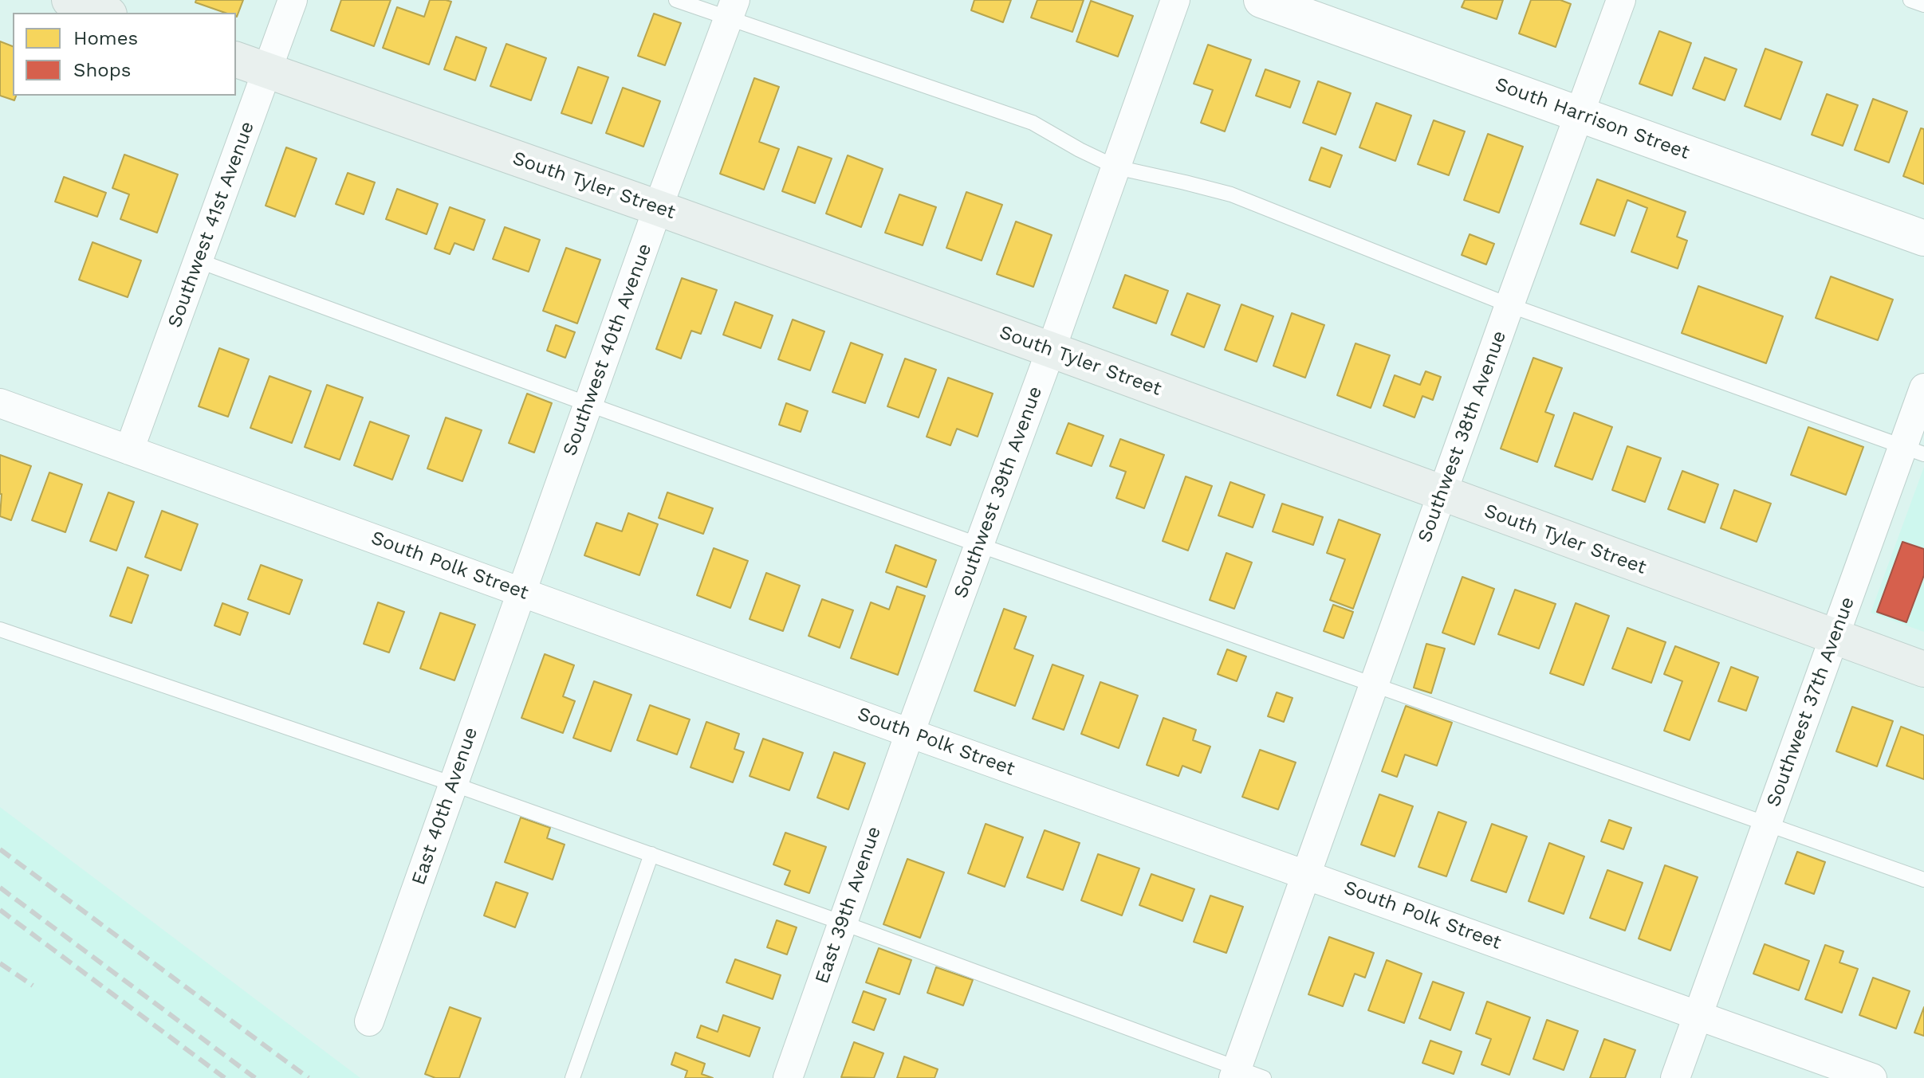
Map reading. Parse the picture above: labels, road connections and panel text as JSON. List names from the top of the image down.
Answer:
{
  "streets": {
    "main road": ["South Tyler Street"],
    "street": [
      "South Harrison Street",
      "Southwest 41st Avenue",
      "Southwest 40th Avenue",
      "Southwest 38th Avenue",
      "Southwest 39th Avenue",
      "South Polk Street",
      "Southwest 37th Avenue",
      "East 40th Avenue",
      "East 39th Avenue"
    ]
  },
  "crossings": [
    ["South Harrison Street", "Southwest 38th Avenue"],
    ["South Tyler Street", "Southwest 41st Avenue"],
    ["South Tyler Street", "Southwest 40th Avenue"],
    ["South Tyler Street", "Southwest 38th Avenue"],
    ["South Tyler Street", "Southwest 39th Avenue"],
    ["South Tyler Street", "Southwest 37th Avenue"],
    ["Southwest 41st Avenue", "South Polk Street"],
    ["Southwest 40th Avenue", "South Polk Street"],
    ["Southwest 40th Avenue", "East 40th Avenue"],
    ["Southwest 38th Avenue", "South Polk Street"],
    ["Southwest 39th Avenue", "South Polk Street"],
    ["Southwest 39th Avenue", "East 39th Avenue"],
    ["South Polk Street", "Southwest 37th Avenue"],
    ["South Polk Street", "East 40th Avenue"],
    ["South Polk Street", "East 39th Avenue"]
  ],
  "legend": ["Homes", "Shops"]
}
